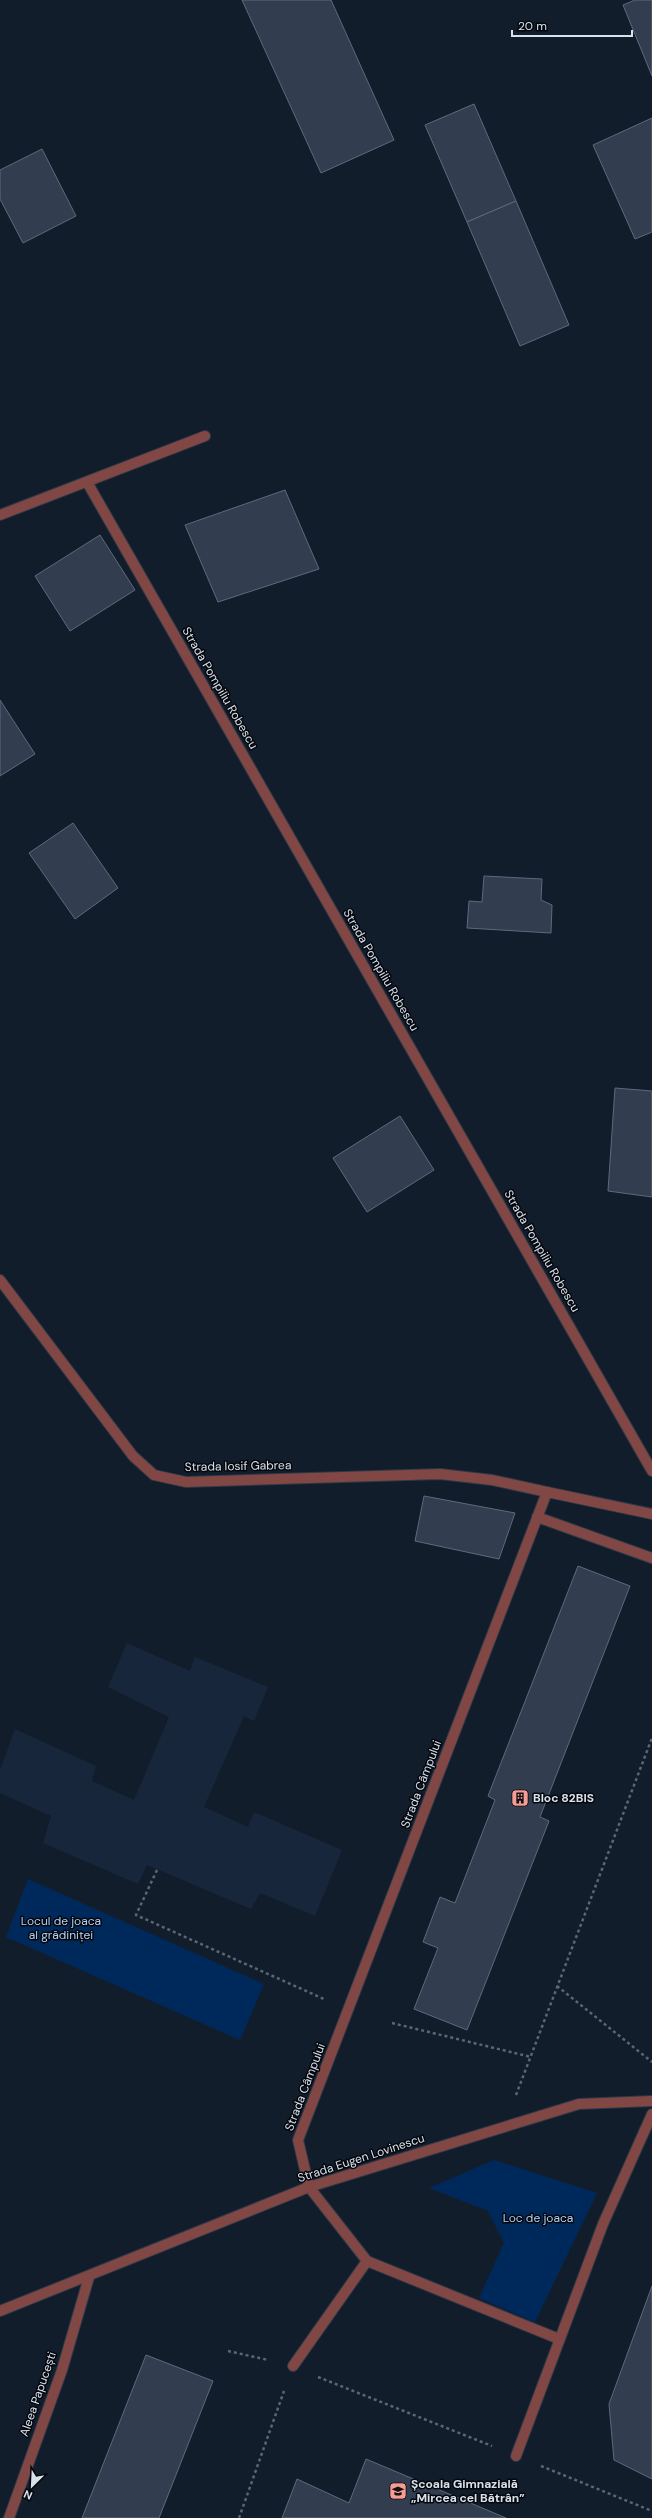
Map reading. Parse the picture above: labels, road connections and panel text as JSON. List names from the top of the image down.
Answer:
{
  "streets": {
    "street": [
      "Strada Pompiliu Robescu",
      "Strada Iosif Gabrea",
      "Strada Câmpului",
      "Strada Eugen Lovinescu",
      "Aleea Papucești"
    ]
  },
  "crossings": [
    ["Strada Iosif Gabrea", "Strada Câmpului"],
    ["Strada Câmpului", "Strada Eugen Lovinescu"],
    ["Strada Eugen Lovinescu", "Aleea Papucești"]
  ],
  "parks": ["Locul de joaca al grădiniței", "Loc de joaca"],
  "places": {
    "building": ["Bloc 82BIS"],
    "school or university": ["Școala Gimnazială „Mircea cel Bătrân”"]
  },
  "scale_bar": "20 m",
  "north": "bottom left"
}
